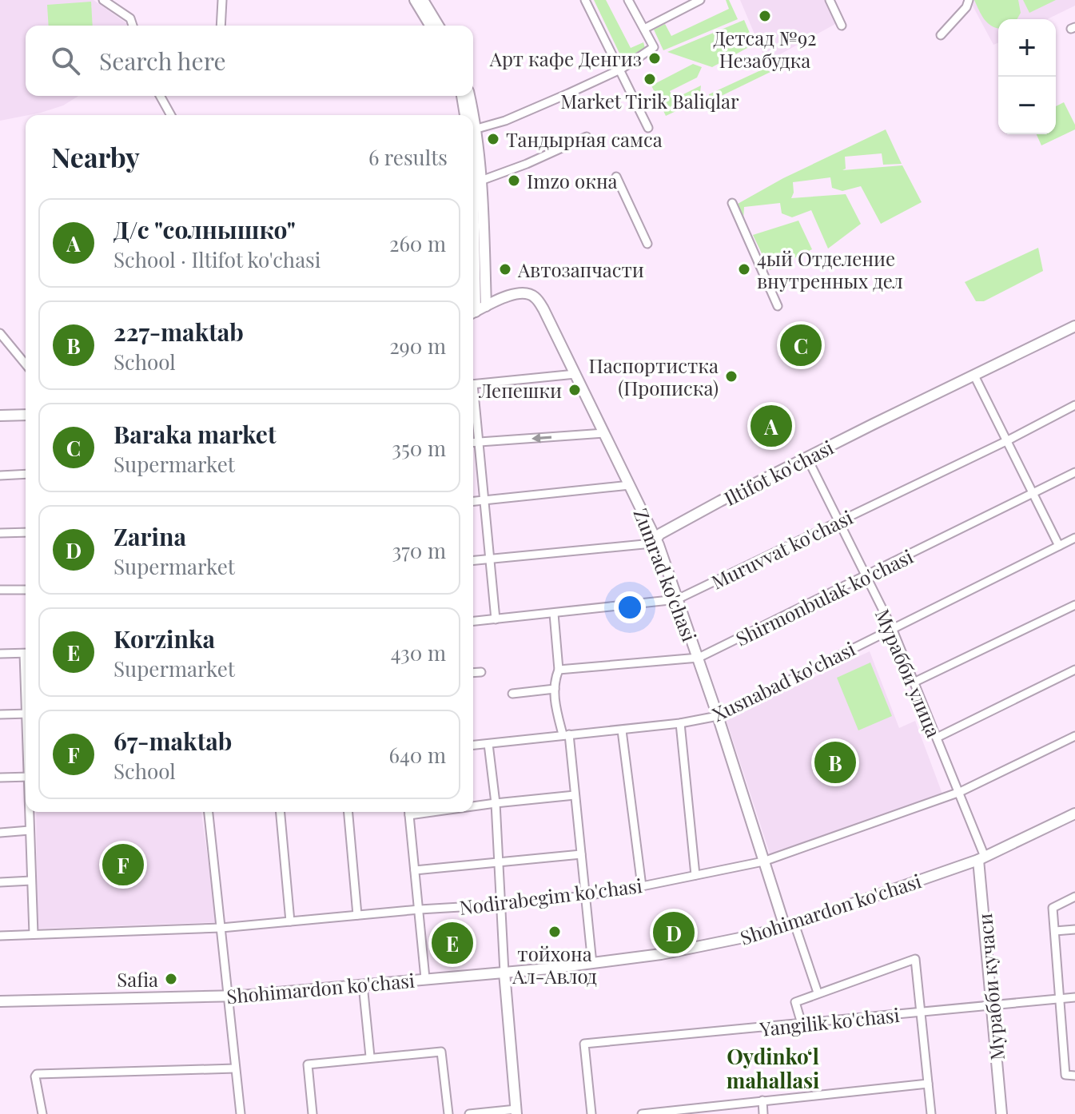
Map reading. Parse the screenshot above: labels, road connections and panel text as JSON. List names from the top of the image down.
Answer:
{
  "streets": {
    "street": [
      "Iltifot ko'chasi",
      "Muruvvat ko'chasi",
      "Zumrad ko'chasi",
      "Shirmonbulak ko'chasi",
      "Мурабби улица",
      "Xusnabad ko'chasi",
      "Nodirabegim ko'chasi",
      "Shohimardon ko'chasi",
      "Мурабби кучаси",
      "Yangilik ko'chasi"
    ]
  },
  "crossings": [
    ["Iltifot ko'chasi", "Zumrad ko'chasi"],
    ["Iltifot ko'chasi", "Мурабби улица"],
    ["Muruvvat ko'chasi", "Zumrad ko'chasi"],
    ["Muruvvat ko'chasi", "Мурабби улица"],
    ["Zumrad ko'chasi", "Shirmonbulak ko'chasi"],
    ["Zumrad ko'chasi", "Xusnabad ko'chasi"],
    ["Zumrad ko'chasi", "Nodirabegim ko'chasi"],
    ["Zumrad ko'chasi", "Shohimardon ko'chasi"],
    ["Shirmonbulak ko'chasi", "Мурабби улица"],
    ["Мурабби улица", "Xusnabad ko'chasi"],
    ["Мурабби улица", "Nodirabegim ko'chasi"],
    ["Мурабби улица", "Shohimardon ko'chasi"],
    ["Мурабби улица", "Мурабби кучаси"],
    ["Shohimardon ko'chasi", "Мурабби кучаси"],
    ["Мурабби кучаси", "Yangilik ko'chasi"]
  ],
  "districts": ["Oydinkoʻl mahallasi"],
  "places": [
    "Детсад №92 Незабудка",
    "Арт кафе Денгиз",
    "Market Tirik Baliqlar",
    "Тандырная самса",
    "Imzo окна",
    "Автозапчасти",
    "4ый Отделение внутренных дел",
    "Паспортистка (Прописка)",
    "Лепешки",
    "тойхона Ал-Авлод",
    "Safia"
  ],
  "page": {
    "map_buttons": ["+", "−"],
    "search": "Search here",
    "heading": ["Nearby", "6 results"],
    "list": [
      {
        "mark": "A",
        "name": "Д/с \"солнышко\"",
        "note": "School · Iltifot ko'chasi",
        "value": "260 m"
      },
      {
        "mark": "B",
        "name": "227-maktab",
        "note": "School",
        "value": "290 m"
      },
      {
        "mark": "C",
        "name": "Baraka market",
        "note": "Supermarket",
        "value": "350 m"
      },
      {
        "mark": "D",
        "name": "Zarina",
        "note": "Supermarket",
        "value": "370 m"
      },
      {
        "mark": "E",
        "name": "Korzinka",
        "note": "Supermarket",
        "value": "430 m"
      },
      {
        "mark": "F",
        "name": "67-maktab",
        "note": "School",
        "value": "640 m"
      }
    ],
    "pins": [
      "C",
      "A",
      "B",
      "F",
      "D",
      "E"
    ]
  }
}
